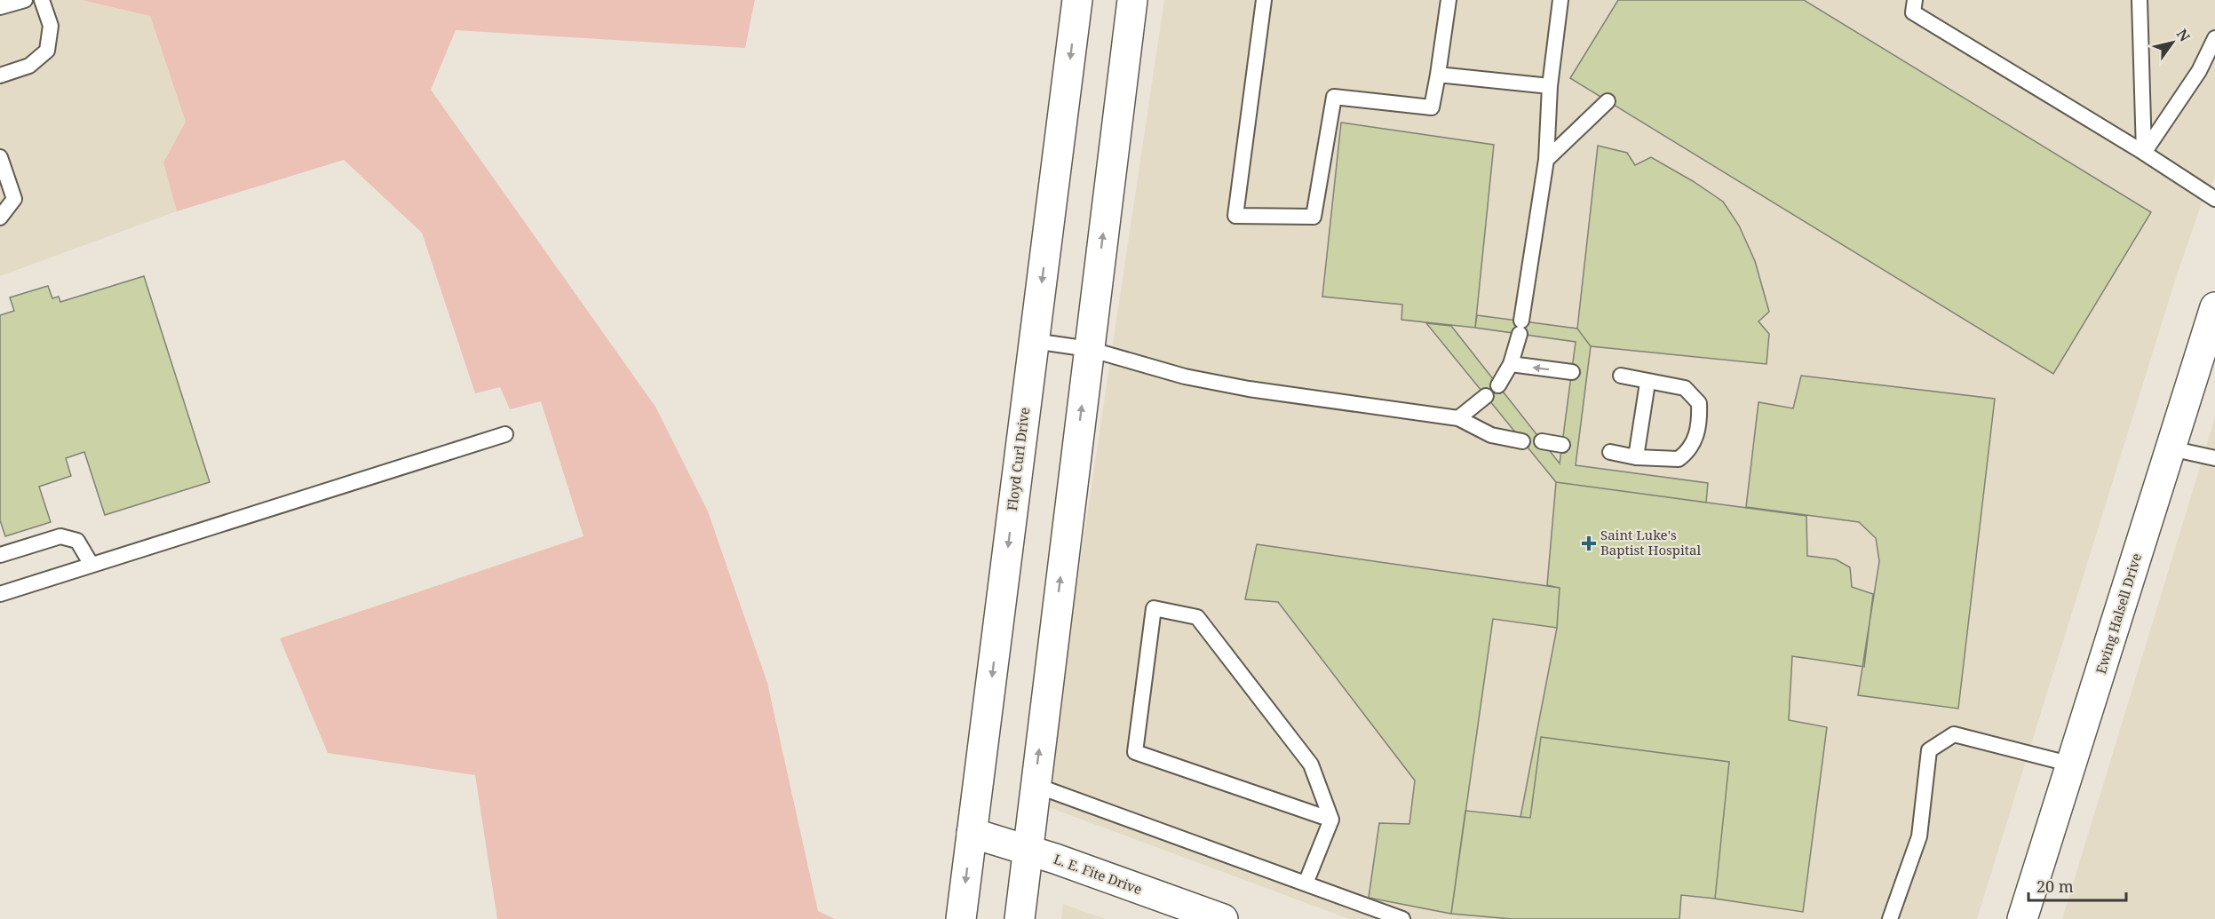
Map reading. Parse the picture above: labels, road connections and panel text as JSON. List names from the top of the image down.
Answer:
{
  "streets": {
    "street": ["Floyd Curl Drive", "Ewing Halsell Drive", "L. E. Fite Drive"]
  },
  "crossings": [
    ["Floyd Curl Drive", "L. E. Fite Drive"]
  ],
  "places": {
    "health": ["Saint Luke's Baptist Hospital"]
  },
  "scale_bar": "20 m",
  "north": "top right"
}
